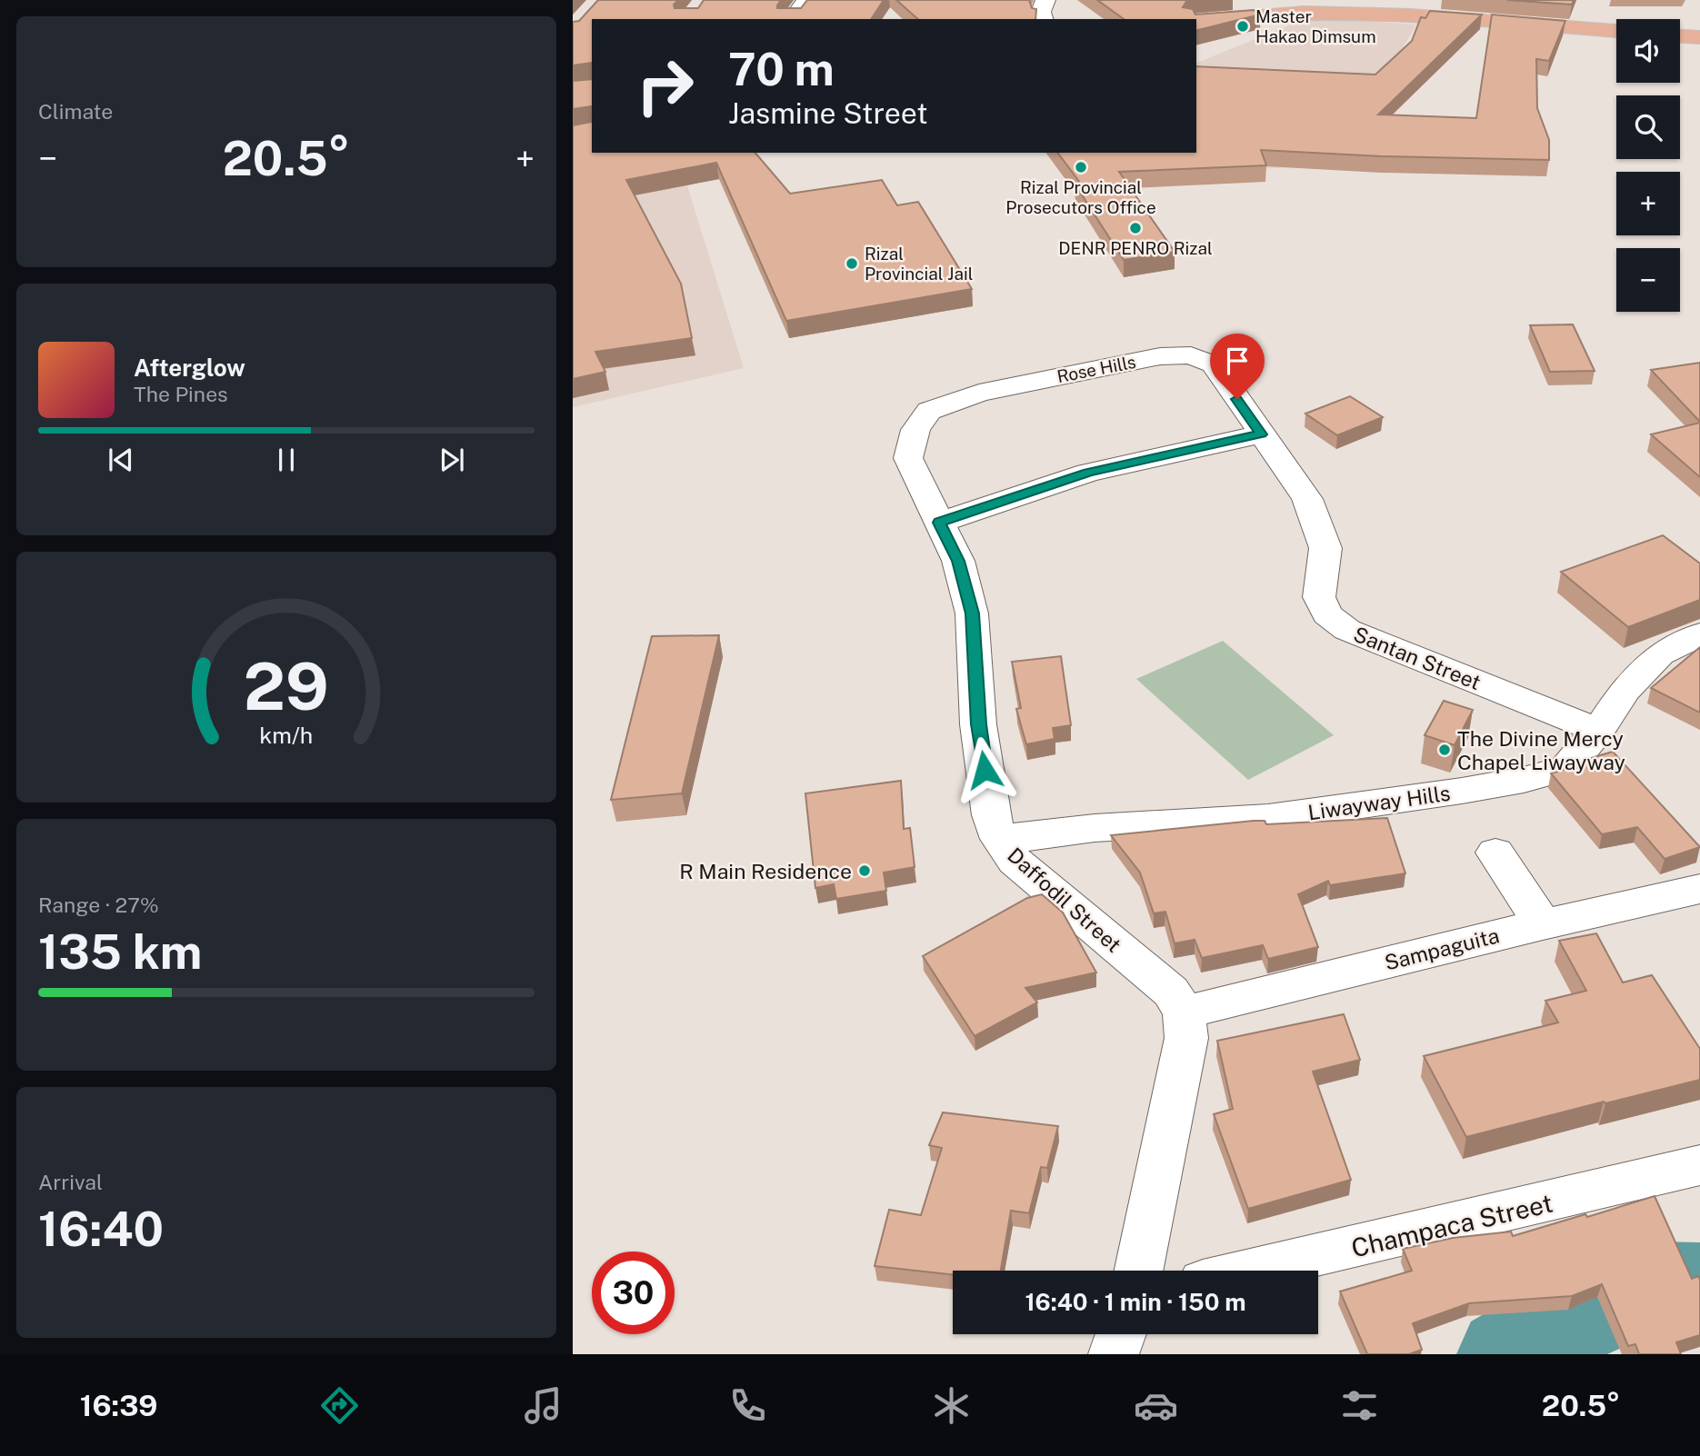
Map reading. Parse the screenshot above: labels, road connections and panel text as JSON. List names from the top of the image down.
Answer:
{
  "streets": {
    "street": [
      "Rose Hills",
      "Santan Street",
      "Liwayway Hills",
      "Daffodil Street",
      "Sampaguita",
      "Champaca Street"
    ]
  },
  "crossings": [
    ["Rose Hills", "Santan Street"],
    ["Rose Hills", "Daffodil Street"],
    ["Santan Street", "Liwayway Hills"],
    ["Liwayway Hills", "Daffodil Street"],
    ["Daffodil Street", "Sampaguita"]
  ],
  "places": [
    "Master Hakao Dimsum",
    "Rizal Provincial Prosecutors Office",
    "DENR PENRO Rizal",
    "Rizal Provincial Jail",
    "The Divine Mercy Chapel Liwayway",
    "R Main Residence"
  ],
  "page": {
    "tile": [
      "Climate",
      ["Range · 27%", "135 km"],
      ["Arrival", "16:40"]
    ],
    "map_buttons": ["+", "−"],
    "turn": ["70 m", "Jasmine Street"],
    "heat": ["−", "20.5°", "+"],
    "song": ["Afterglow", "The Pines"],
    "limit": "30",
    "trip": "16:40 · 1 min · 150 m",
    "tabs": ["16:39", "20.5°"],
    "gauge": ["29", "km/h"]
  }
}
